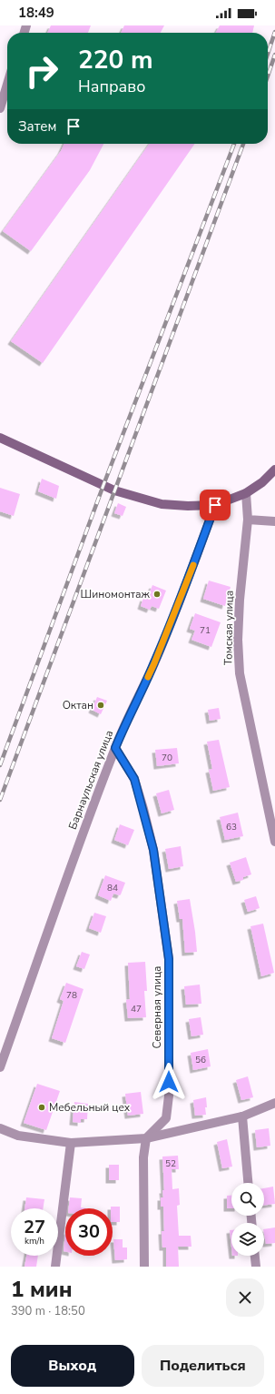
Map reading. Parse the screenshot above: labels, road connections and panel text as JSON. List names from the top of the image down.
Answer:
{
  "streets": {
    "street": ["Томская улица", "Барнаульская улица", "Северная улица"]
  },
  "crossings": [
    ["Барнаульская улица", "Северная улица"]
  ],
  "places": ["Шиномонтаж", "Октан", "Мебельный цех"],
  "house_numbers": [
    "71",
    "70",
    "63",
    "84",
    "78",
    "47",
    "56",
    "52"
  ],
  "page": {
    "status": "18:49",
    "turn": ["220 m", "Направо"],
    "then": "Затем",
    "speed": "27 km/h",
    "limit": "30",
    "heading": ["1 мин", "390 m · 18:50"],
    "buttons": ["Выход", "Поделиться"]
  }
}
